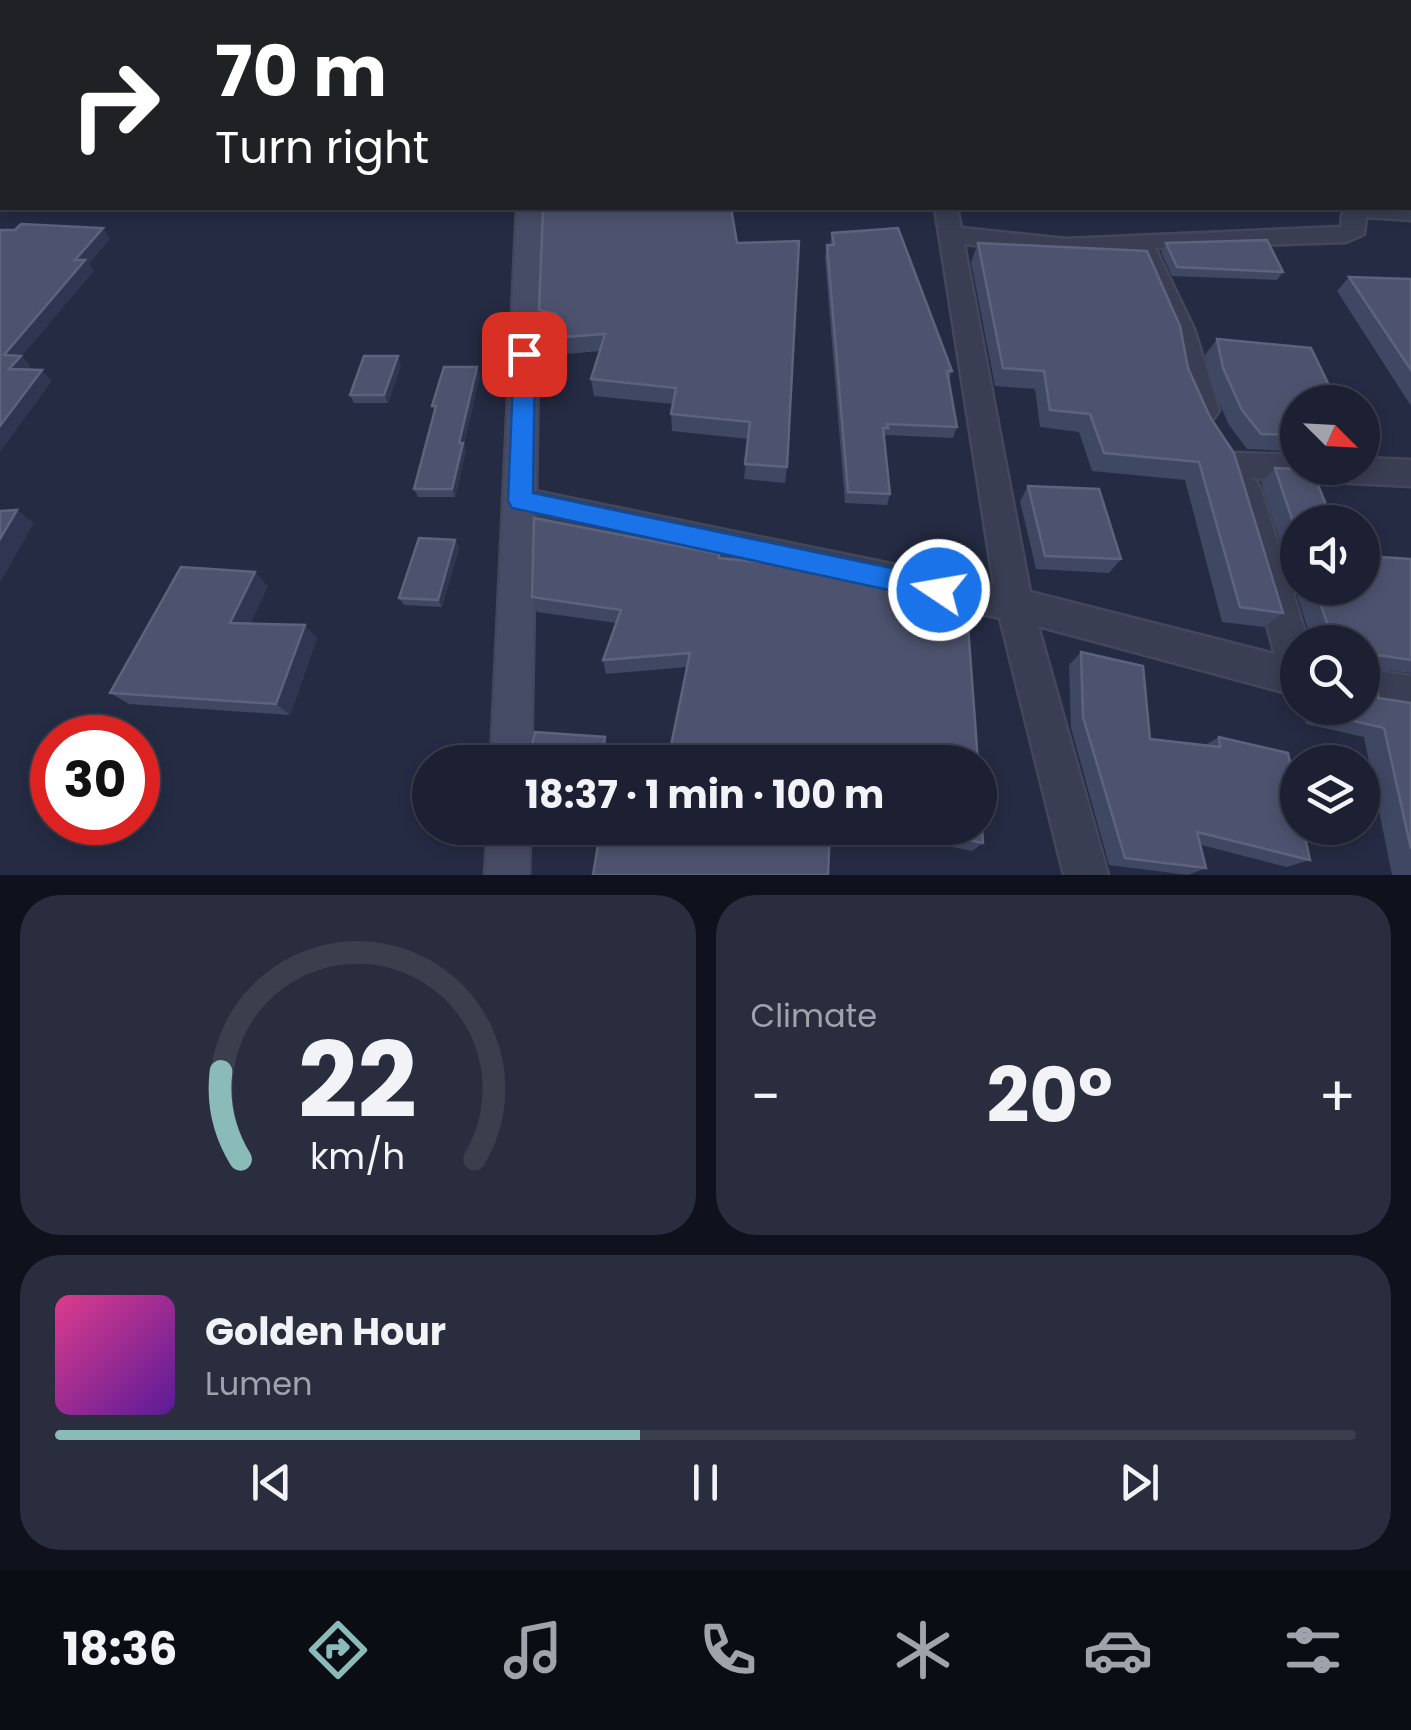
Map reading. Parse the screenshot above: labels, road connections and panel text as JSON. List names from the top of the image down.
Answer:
{
  "north": "bottom right",
  "page": {
    "turn": ["70 m", "Turn right"],
    "limit": "30",
    "trip": "18:37 · 1 min · 100 m",
    "tile": "Climate",
    "heat": ["−", "20°", "+"],
    "song": ["Golden Hour", "Lumen"],
    "tabs": "18:36",
    "gauge": ["22", "km/h"]
  }
}
